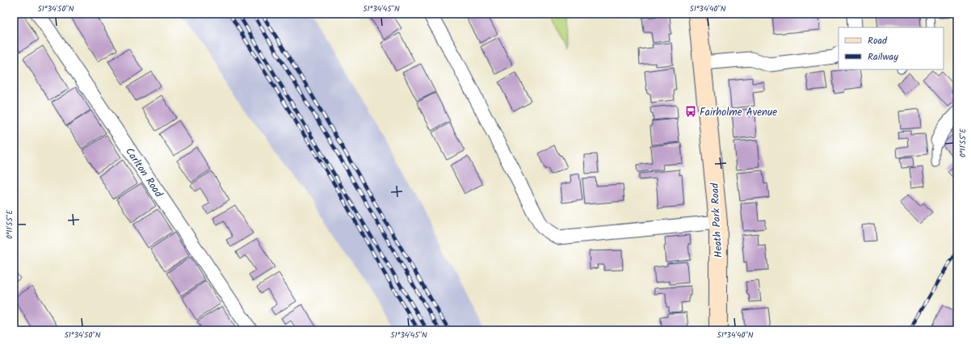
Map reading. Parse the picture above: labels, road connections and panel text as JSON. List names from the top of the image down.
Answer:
{
  "streets": {
    "street": ["Carlton Road", "Heath Park Road"]
  },
  "places": {
    "bus stop": ["Fairholme Avenue"]
  },
  "legend": ["Road", "Railway"],
  "coordinates": [
    "51°34'50\"N",
    "51°34'45\"N",
    "51°34'40\"N",
    "0°11'55\"E"
  ]
}
